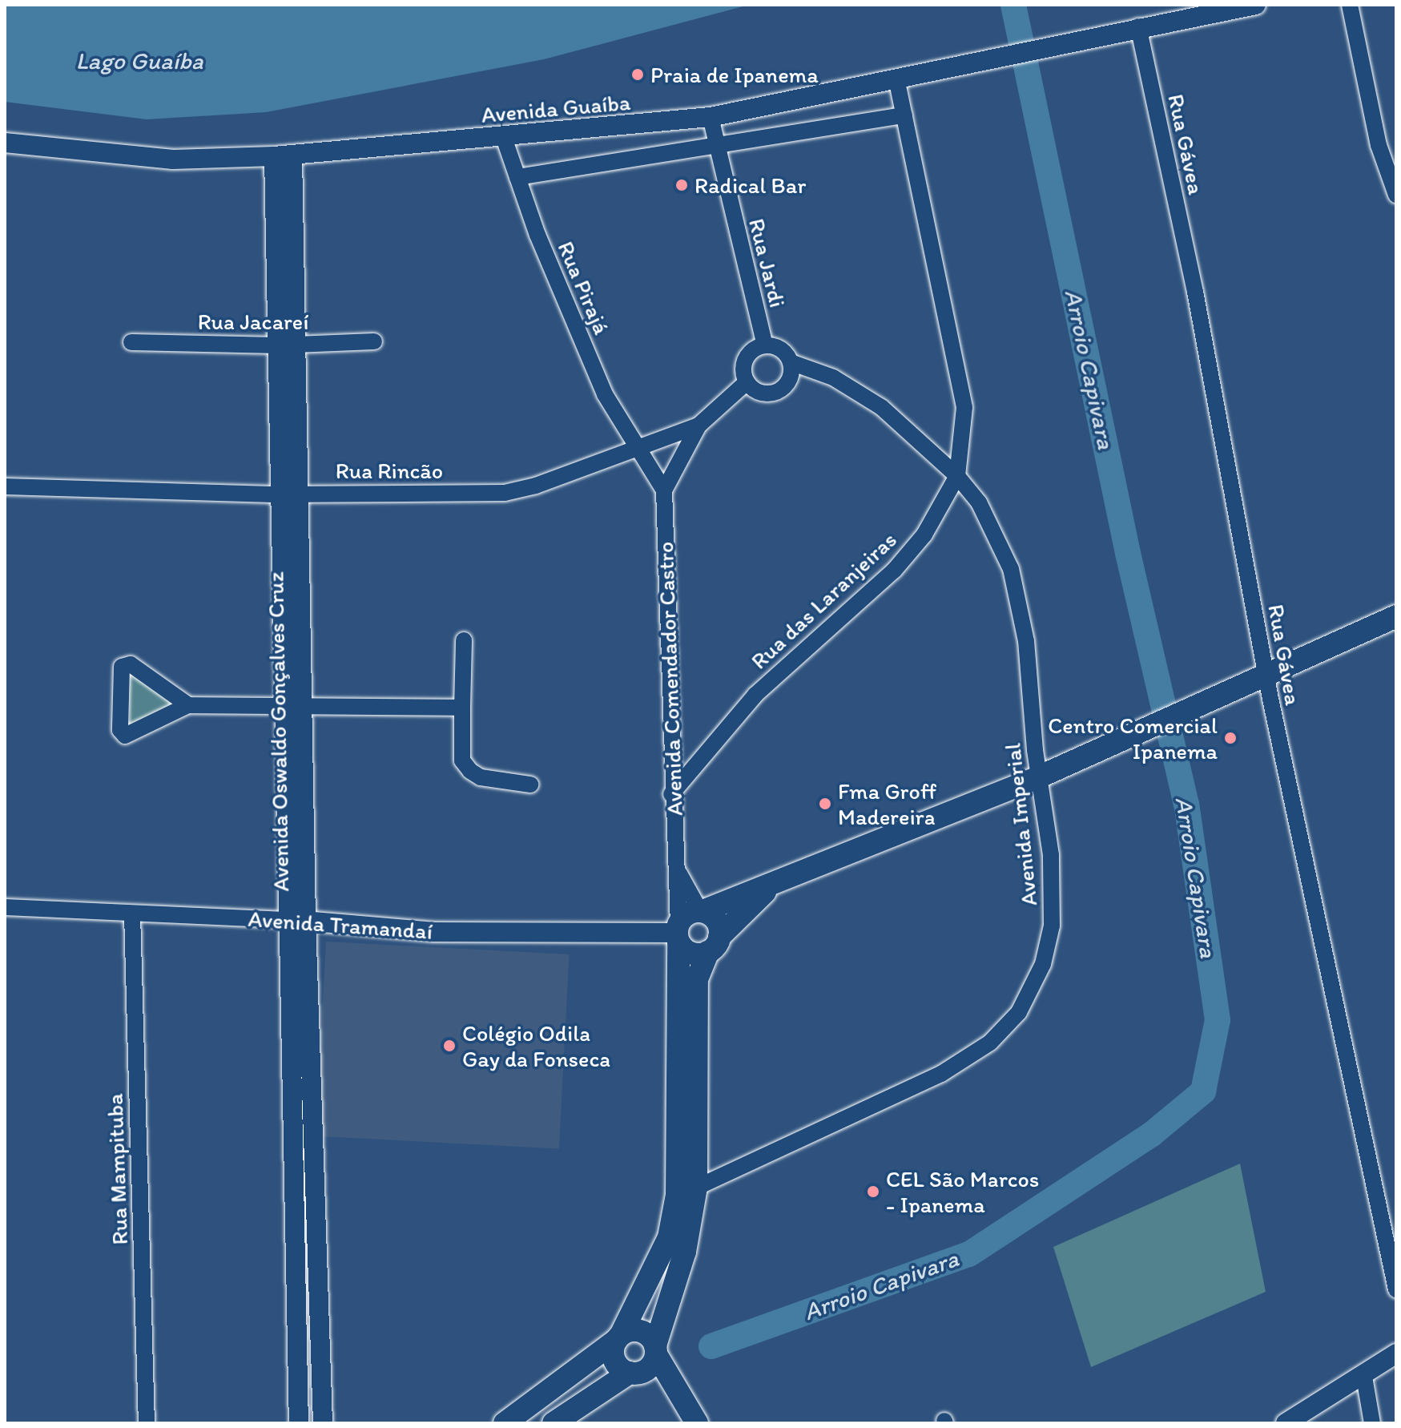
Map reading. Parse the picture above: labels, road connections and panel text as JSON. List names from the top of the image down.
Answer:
{
  "streets": {
    "main road": ["Avenida Comendador Castro"],
    "street": [
      "Avenida Guaíba",
      "Rua Gávea",
      "Rua Jardi",
      "Rua Pirajá",
      "Rua Jacareí",
      "Rua Rincão",
      "Rua das Laranjeiras",
      "Avenida Oswaldo Gonçalves Cruz",
      "Avenida Imperial",
      "Avenida Tramandaí",
      "Rua Mampituba"
    ]
  },
  "crossings": [
    ["Avenida Guaíba", "Rua Gávea"],
    ["Avenida Guaíba", "Rua Jardi"],
    ["Avenida Guaíba", "Rua Pirajá"],
    ["Avenida Guaíba", "Rua das Laranjeiras"],
    ["Avenida Guaíba", "Avenida Oswaldo Gonçalves Cruz"],
    ["Rua Jardi", "Rua Rincão"],
    ["Rua Jardi", "Avenida Imperial"],
    ["Rua Pirajá", "Rua Rincão"],
    ["Rua Pirajá", "Avenida Comendador Castro"],
    ["Rua Jacareí", "Avenida Oswaldo Gonçalves Cruz"],
    ["Rua Rincão", "Avenida Comendador Castro"],
    ["Rua Rincão", "Avenida Oswaldo Gonçalves Cruz"],
    ["Rua Rincão", "Avenida Imperial"],
    ["Rua das Laranjeiras", "Avenida Comendador Castro"],
    ["Rua das Laranjeiras", "Avenida Imperial"],
    ["Avenida Comendador Castro", "Avenida Tramandaí"],
    ["Avenida Oswaldo Gonçalves Cruz", "Avenida Tramandaí"],
    ["Avenida Tramandaí", "Rua Mampituba"]
  ],
  "water": ["Lago Guaíba", "Arroio Capivara"],
  "places": [
    "Praia de Ipanema",
    "Radical Bar",
    "Centro Comercial Ipanema",
    "Fma Groff Madereira",
    "Colégio Odila Gay da Fonseca",
    "CEL São Marcos - Ipanema"
  ]
}
